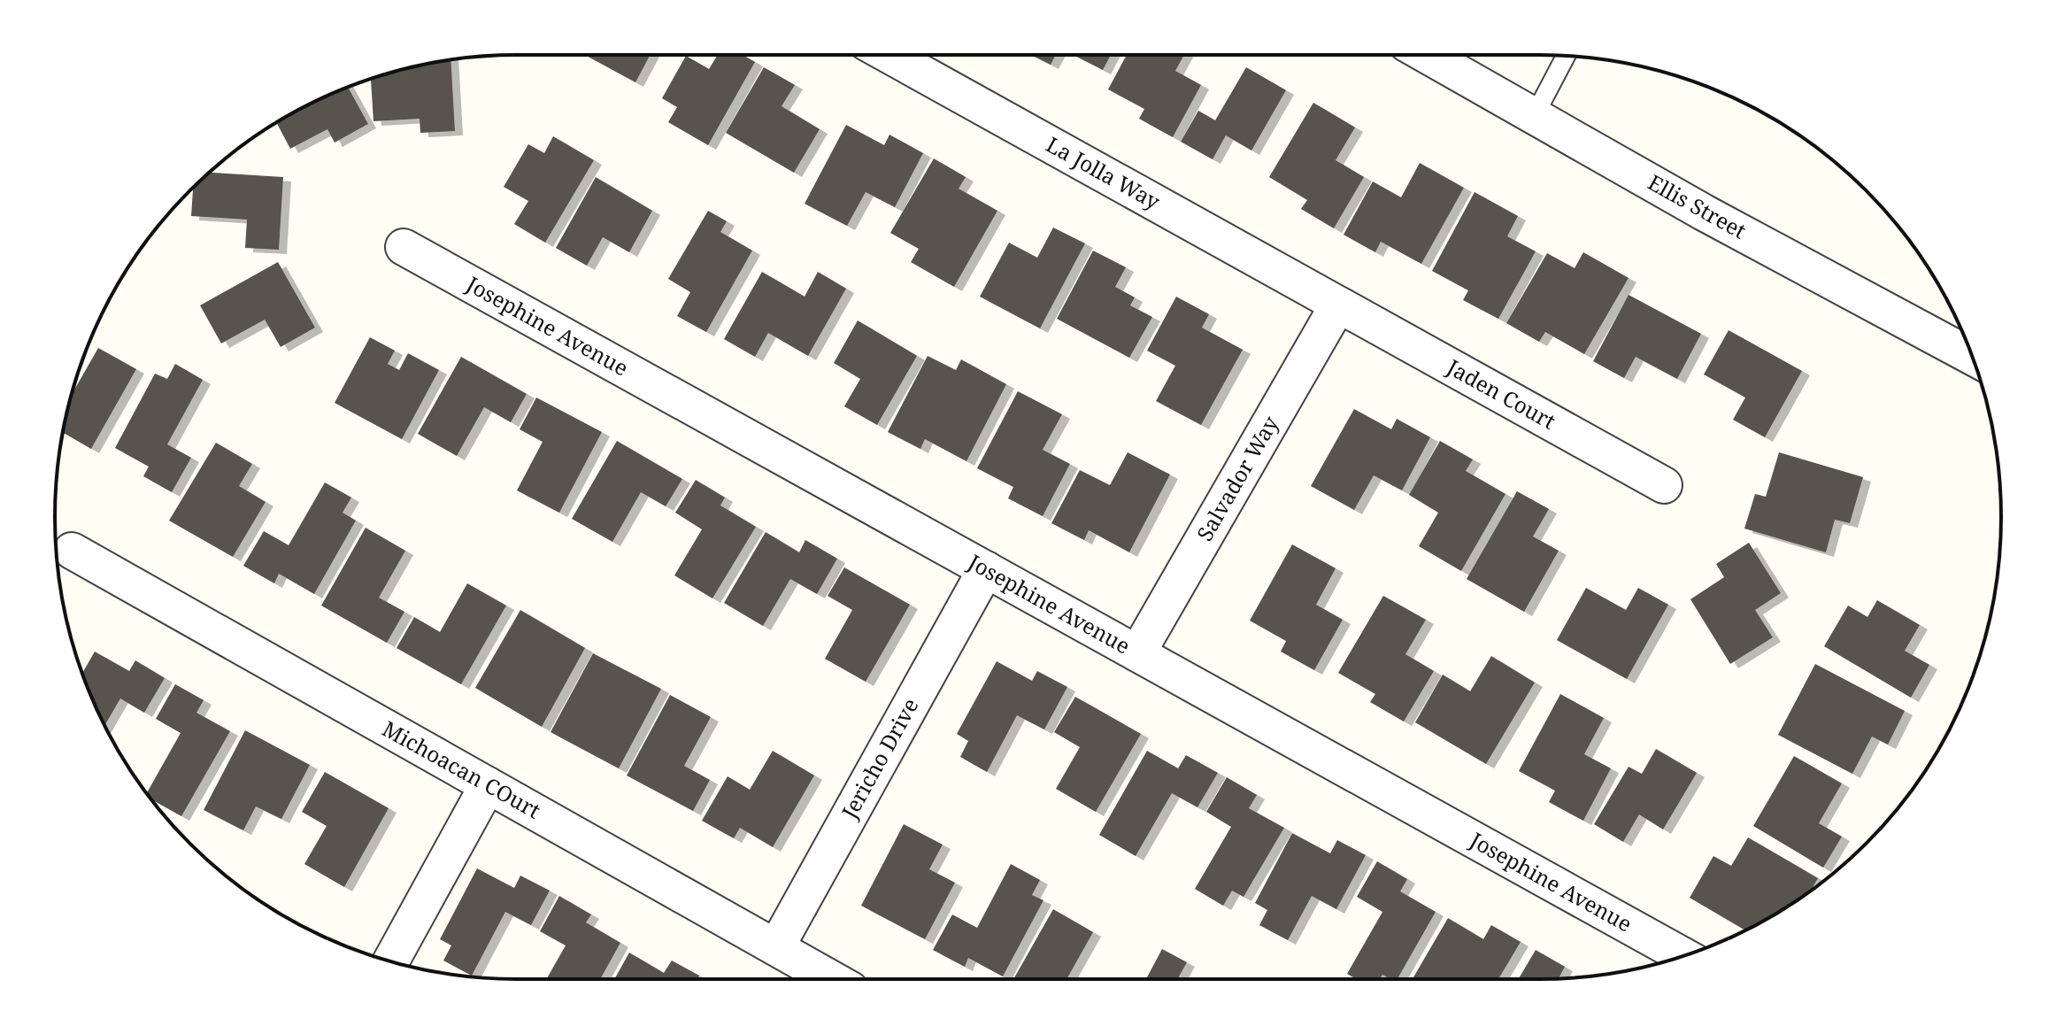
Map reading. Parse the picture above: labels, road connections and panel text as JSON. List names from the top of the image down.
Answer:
{
  "streets": {
    "street": [
      "La Jolla Way",
      "Ellis Street",
      "Josephine Avenue",
      "Jaden Court",
      "Salvador Way",
      "Jericho Drive",
      "Michoacan COurt"
    ]
  },
  "crossings": [
    ["La Jolla Way", "Jaden Court"],
    ["La Jolla Way", "Salvador Way"],
    ["Josephine Avenue", "Salvador Way"],
    ["Josephine Avenue", "Jericho Drive"],
    ["Jaden Court", "Salvador Way"],
    ["Jericho Drive", "Michoacan COurt"]
  ]
}
